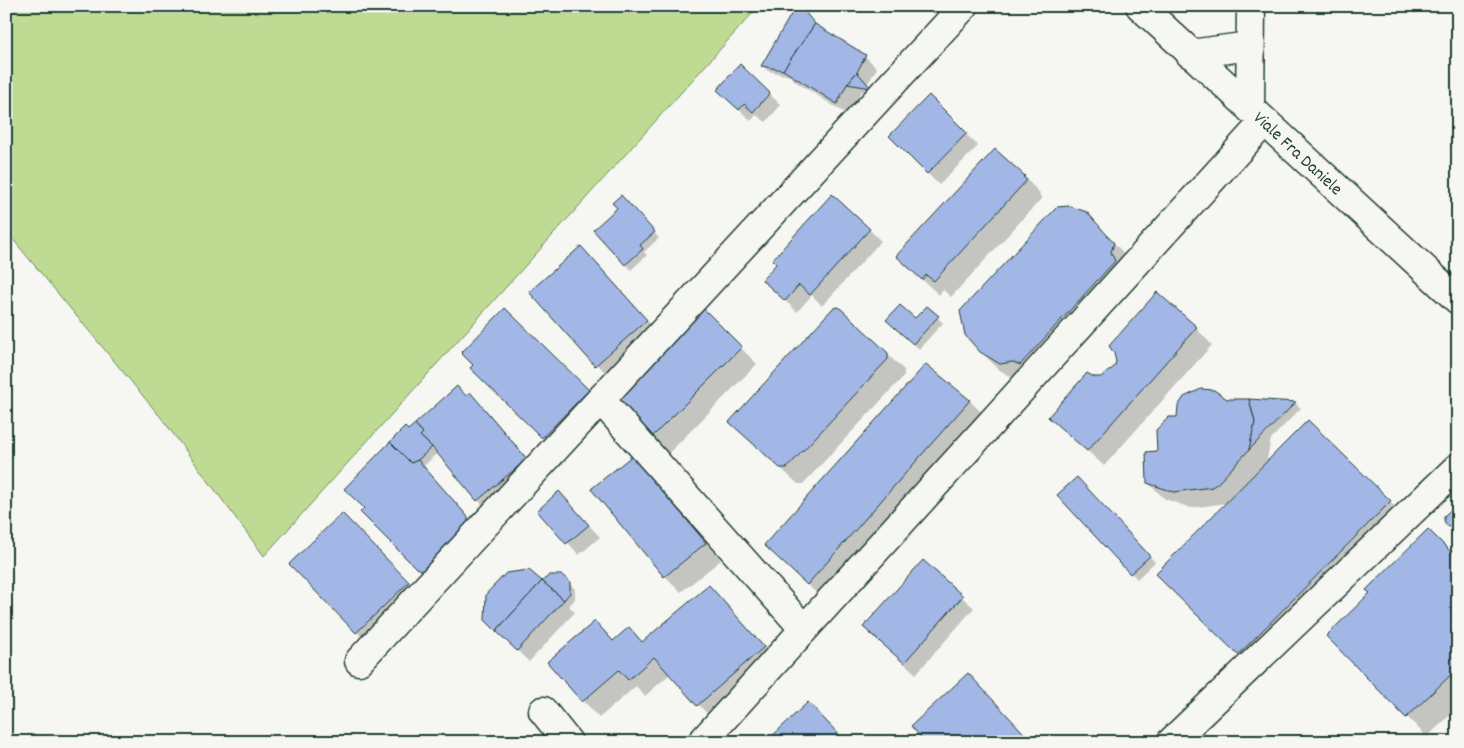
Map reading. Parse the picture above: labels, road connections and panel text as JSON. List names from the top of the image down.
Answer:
{
  "streets": {
    "street": ["Viale Fra Daniele"]
  }
}
